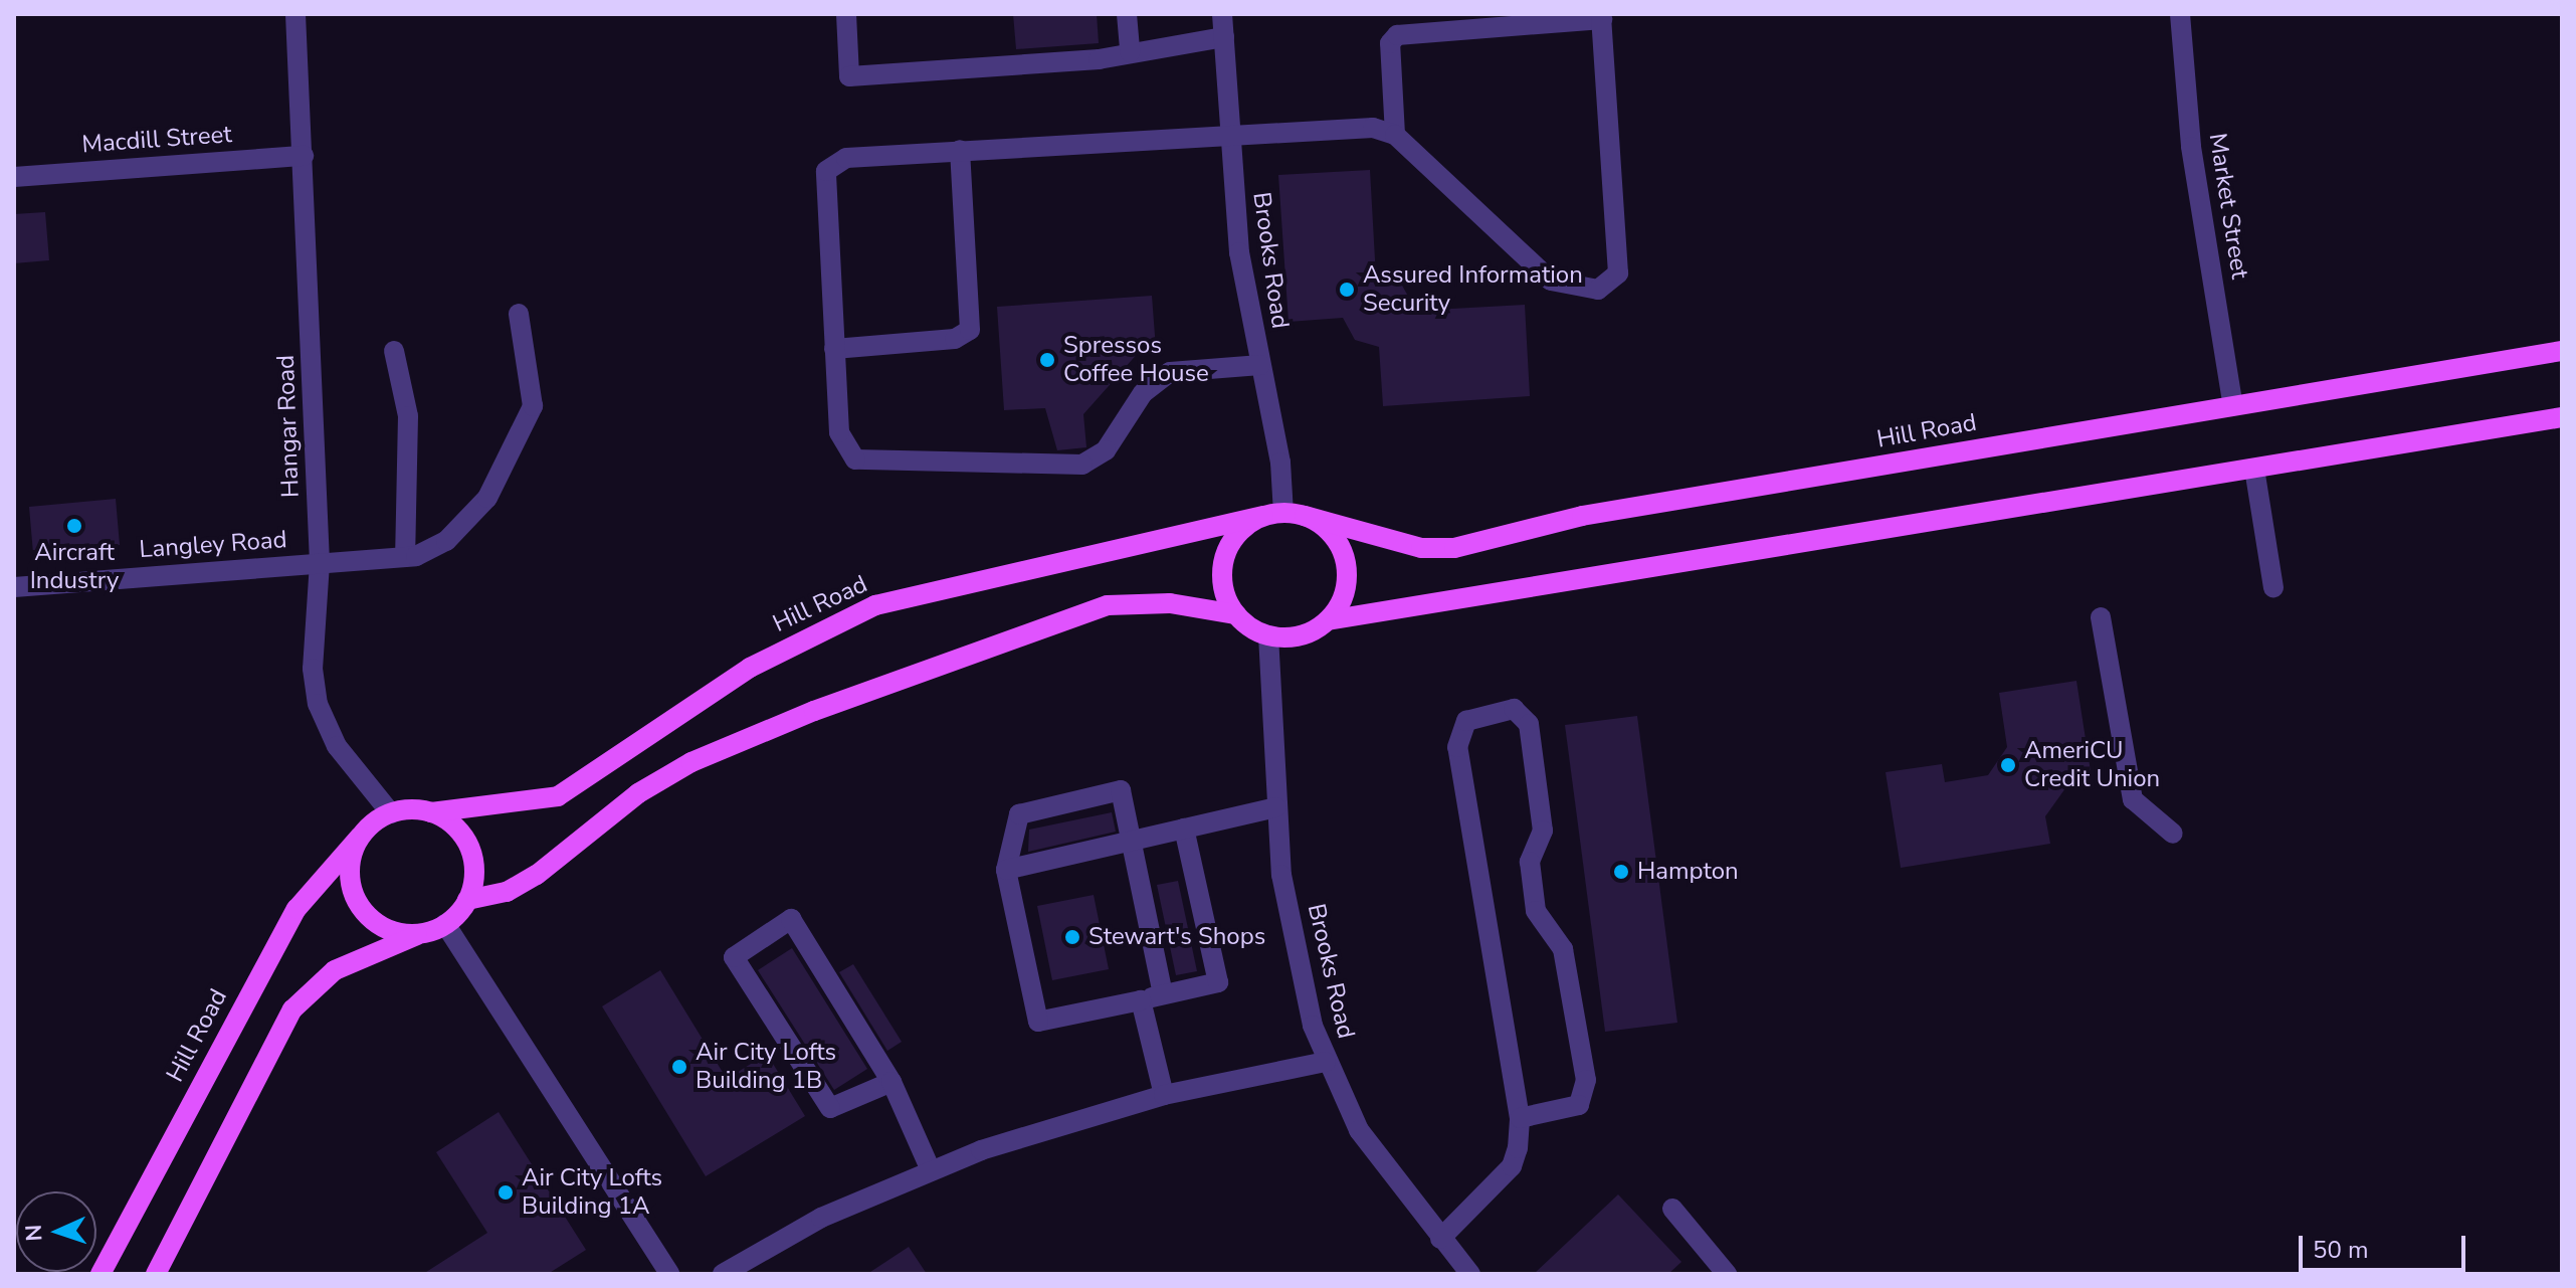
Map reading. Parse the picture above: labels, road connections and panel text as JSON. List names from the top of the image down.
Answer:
{
  "streets": {
    "main road": ["Hill Road"],
    "street": [
      "Macdill Street",
      "Market Street",
      "Brooks Road",
      "Hangar Road",
      "Langley Road"
    ]
  },
  "crossings": [
    ["Macdill Street", "Hangar Road"],
    ["Market Street", "Hill Road"],
    ["Brooks Road", "Hill Road"],
    ["Hangar Road", "Hill Road"],
    ["Hangar Road", "Langley Road"]
  ],
  "places": [
    "Assured Information Security",
    "Spressos Coffee House",
    "Aircraft Industry",
    "AmeriCU Credit Union",
    "Hampton",
    "Stewart's Shops",
    "Air City Lofts Building 1B",
    "Air City Lofts Building 1A"
  ],
  "scale_bar": "50 m",
  "north": "left"
}
